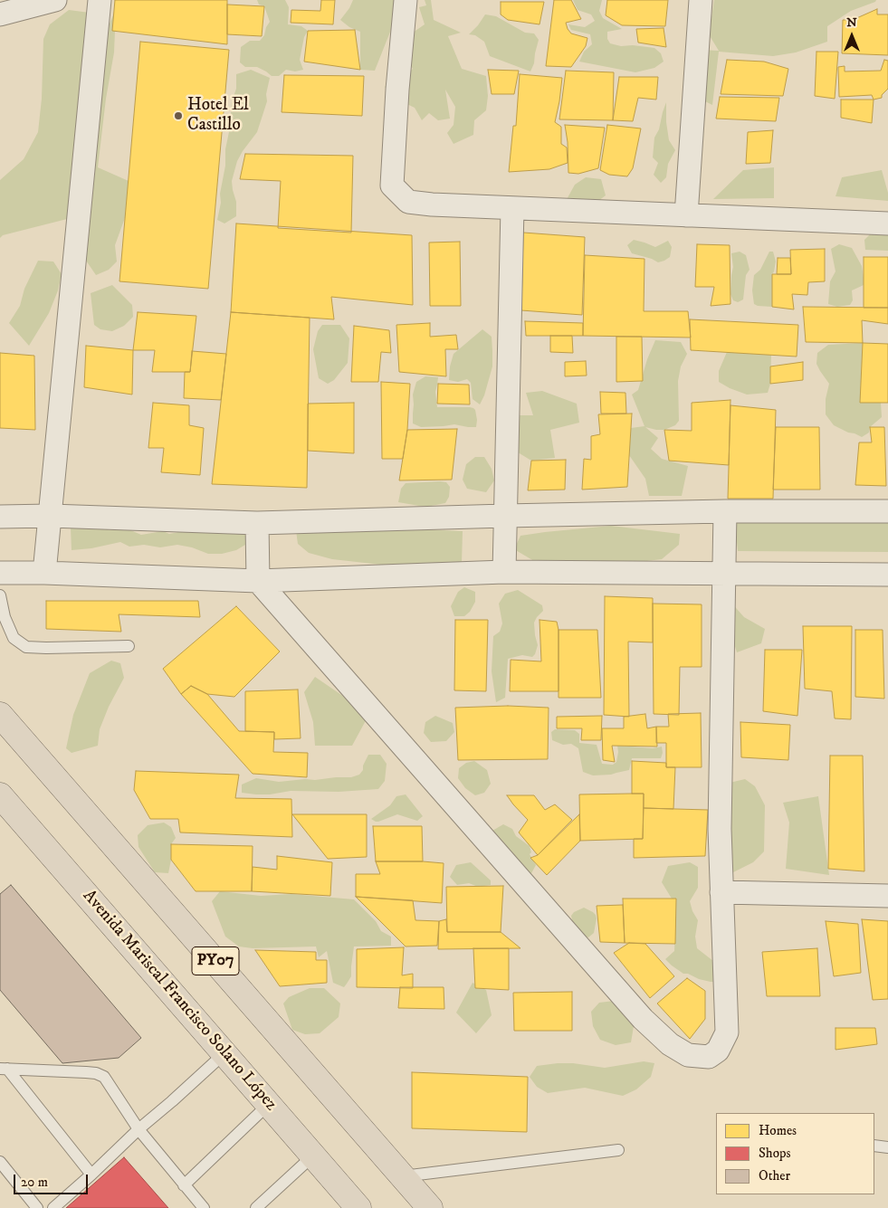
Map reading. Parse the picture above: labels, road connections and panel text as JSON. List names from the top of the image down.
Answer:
{
  "streets": {
    "main road": ["PY07", "Avenida Mariscal Francisco Solano López"]
  },
  "places": ["Hotel El Castillo"],
  "legend": ["Homes", "Shops", "Other"],
  "scale_bar": "20 m",
  "north": "top"
}
